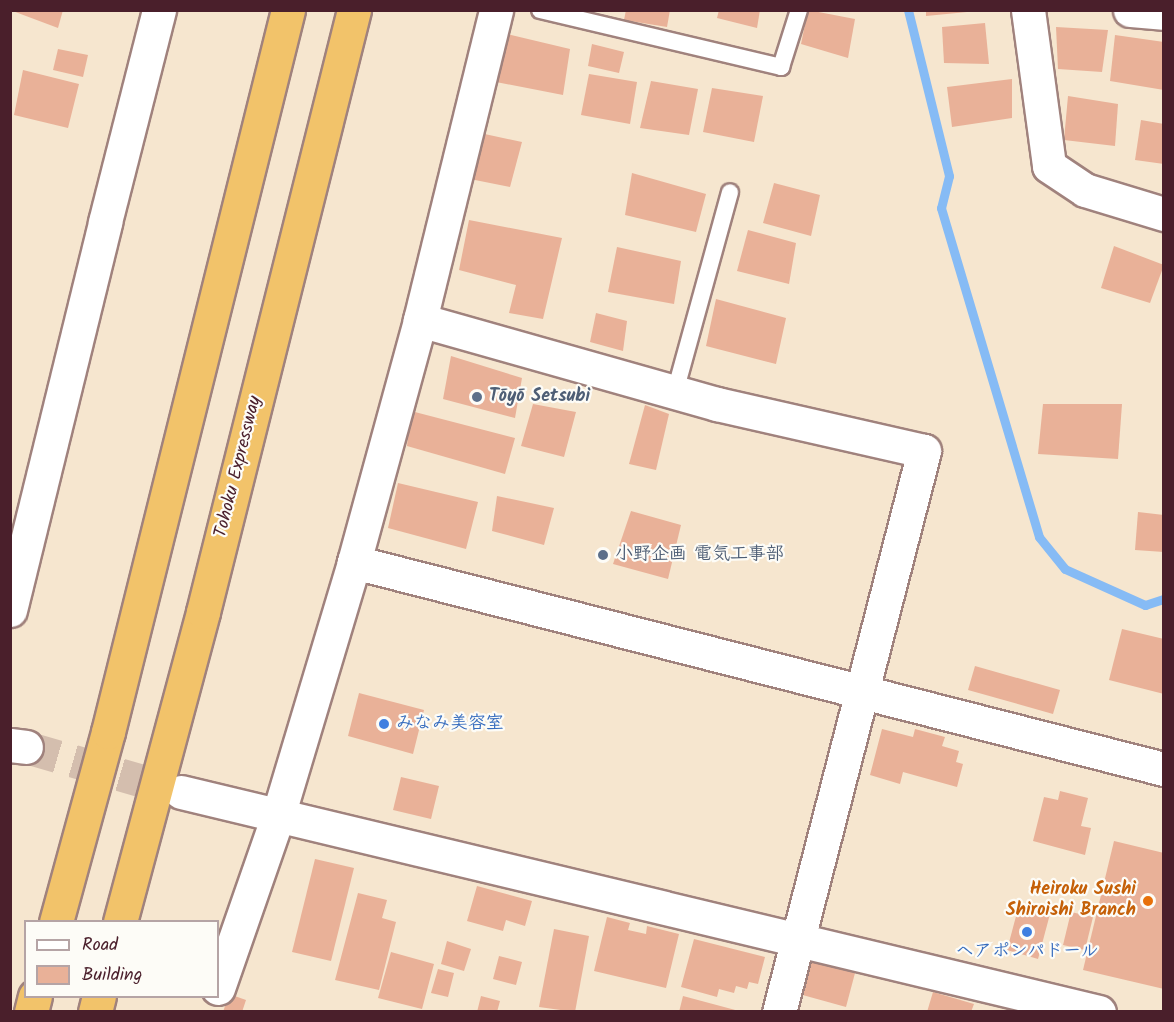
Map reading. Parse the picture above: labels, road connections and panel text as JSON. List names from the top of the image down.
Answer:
{
  "streets": {
    "highway": ["Tohoku Expressway"]
  },
  "places": [
    "Tōyō Setsubi",
    "小野企画 電気工事部",
    "みなみ美容室",
    "Heiroku Sushi Shiroishi Branch",
    "ヘアポンパドール"
  ],
  "legend": ["Road", "Building"]
}
